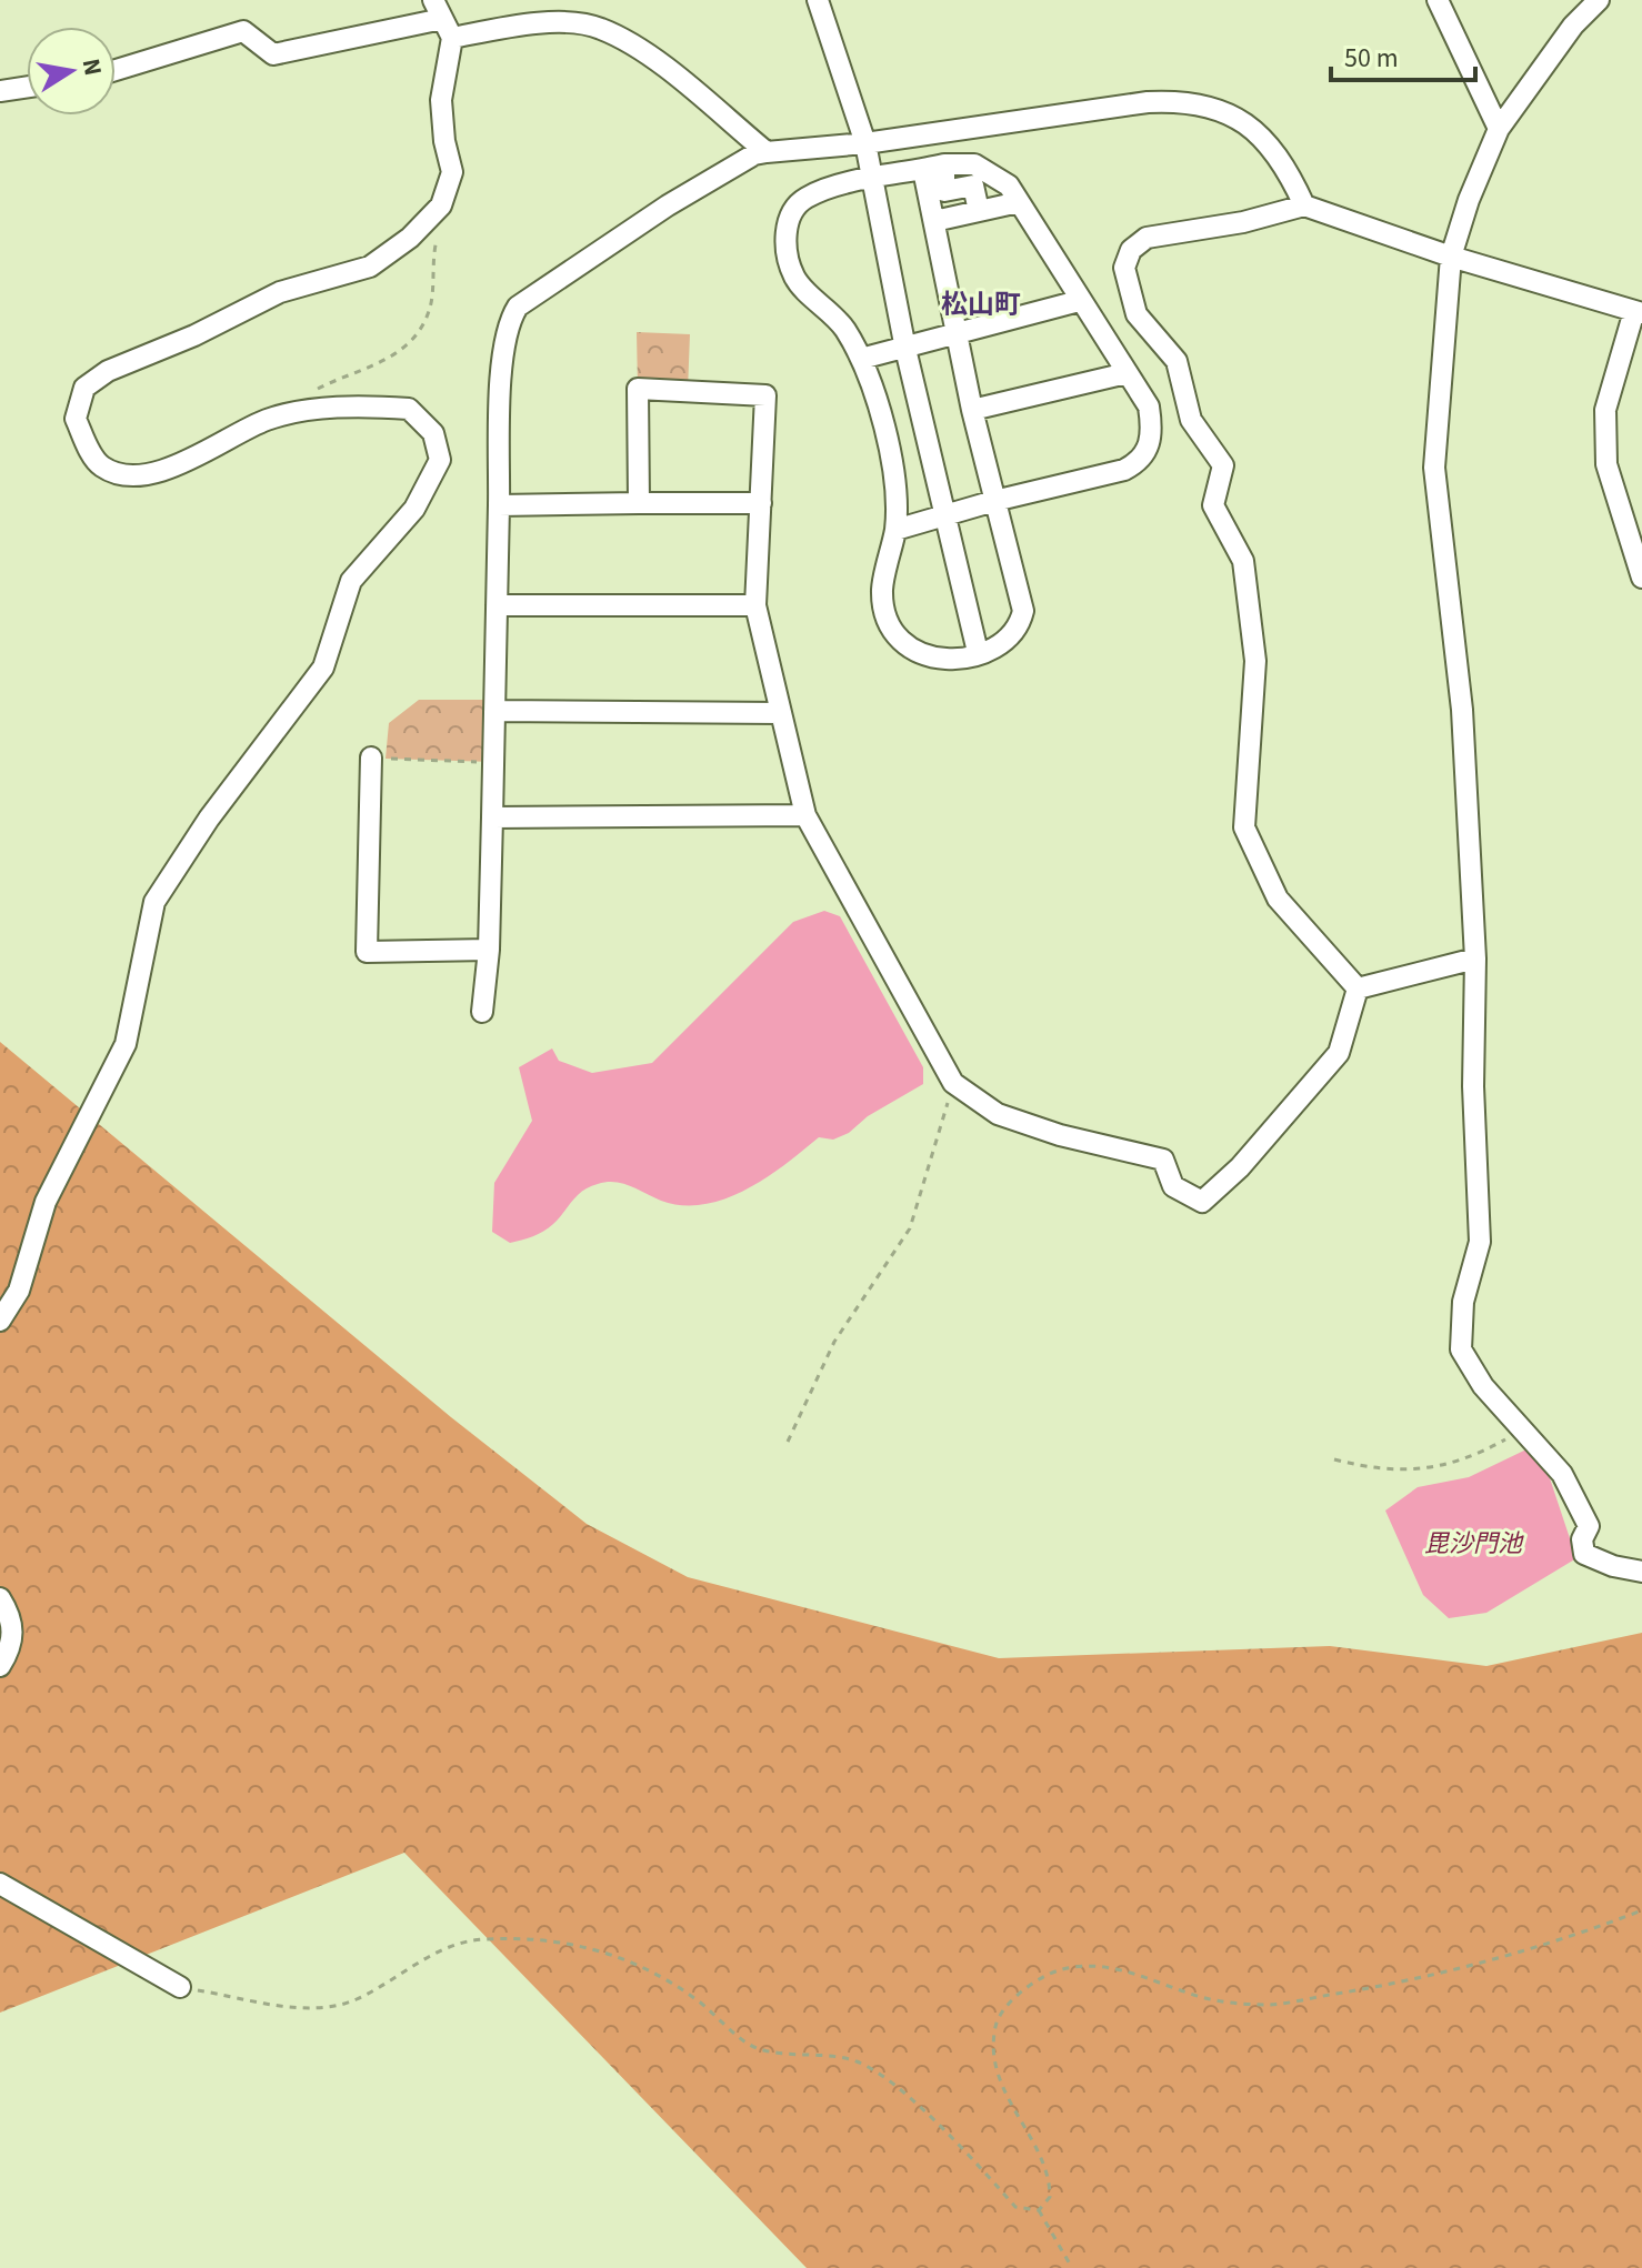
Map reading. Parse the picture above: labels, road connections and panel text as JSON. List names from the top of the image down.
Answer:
{
  "districts": ["松山町"],
  "water": ["毘沙門池"],
  "scale_bar": "50 m",
  "north": "right"
}
